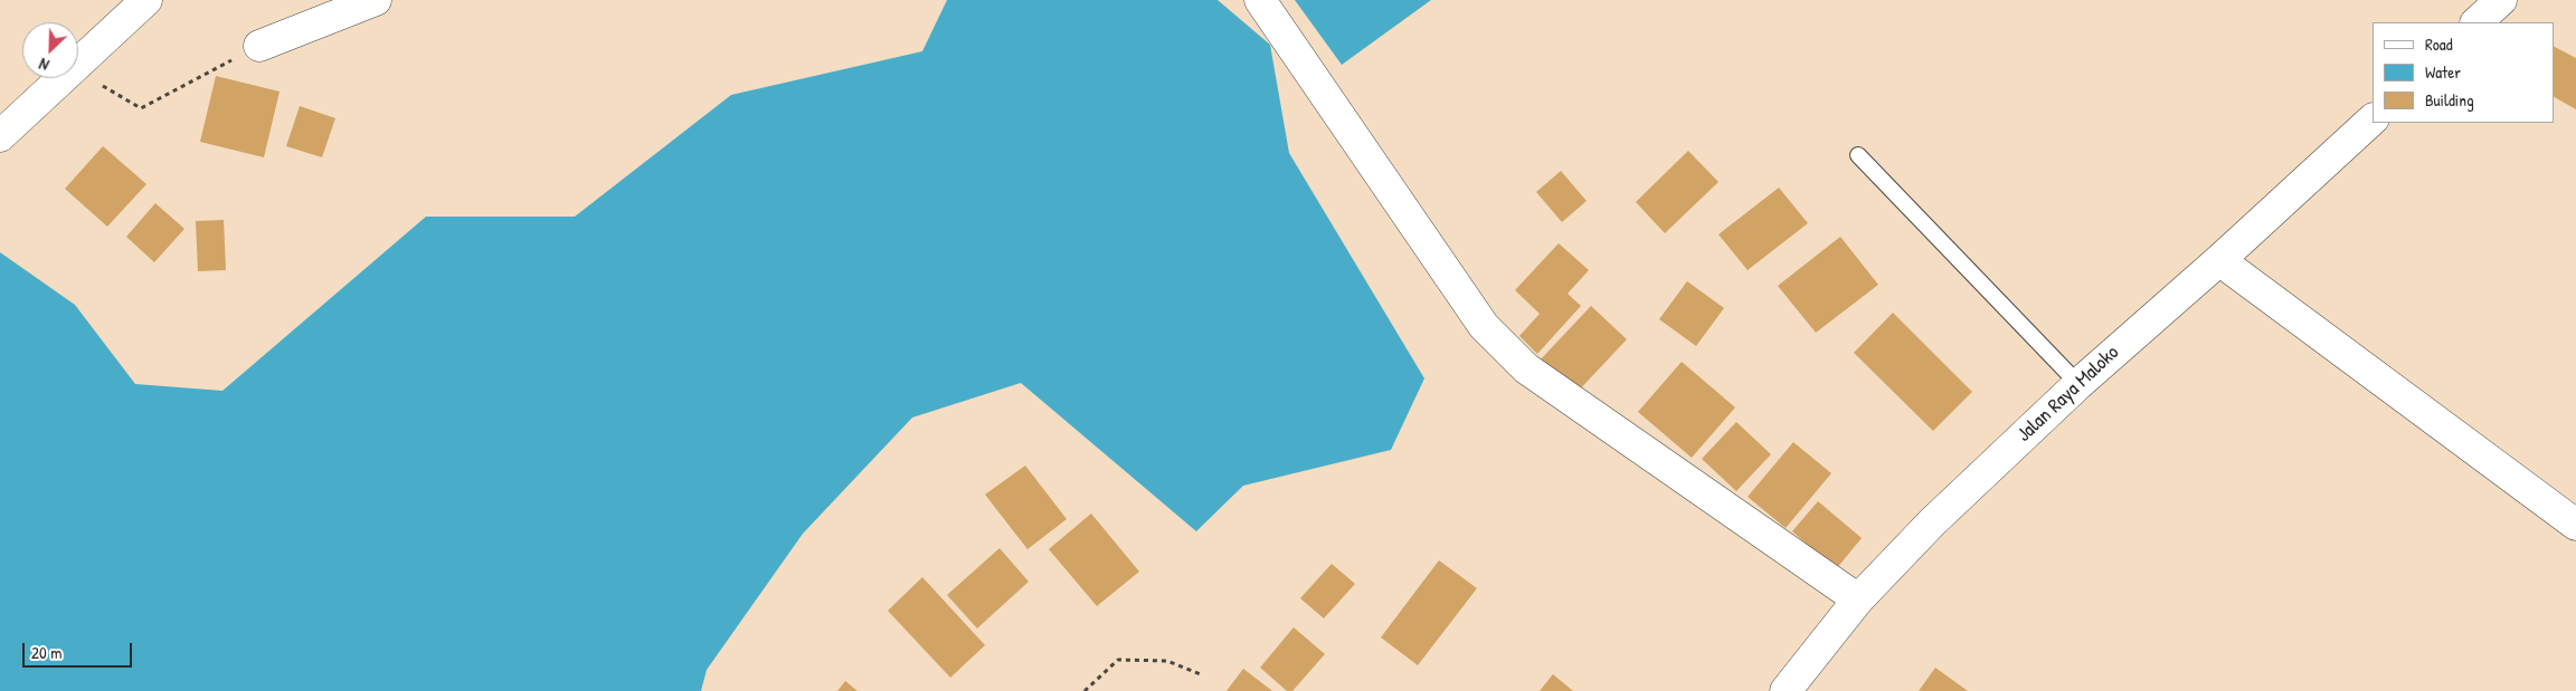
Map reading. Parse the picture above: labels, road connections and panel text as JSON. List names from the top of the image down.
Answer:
{
  "streets": {
    "street": ["Jalan Raya Maloko"]
  },
  "legend": ["Road", "Water", "Building"],
  "scale_bar": "20 m",
  "north": "bottom left"
}
